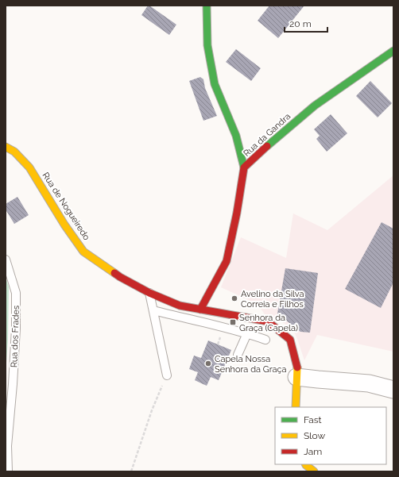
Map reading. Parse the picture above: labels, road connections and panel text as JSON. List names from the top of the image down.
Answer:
{
  "streets": {
    "street": ["Rua da Gandra", "Rua de Nogueiredo"],
    "lane": ["Rua dos Frades"]
  },
  "crossings": [
    ["Rua da Gandra", "Rua de Nogueiredo"]
  ],
  "places": {
    "other": ["Avelino da Silva Correia e Filhos", "Capela Nossa Senhora da Graça"],
    "transit": ["Senhora da Graça (Capela)"]
  },
  "legend": ["Fast", "Slow", "Jam"],
  "scale_bar": "20 m"
}
